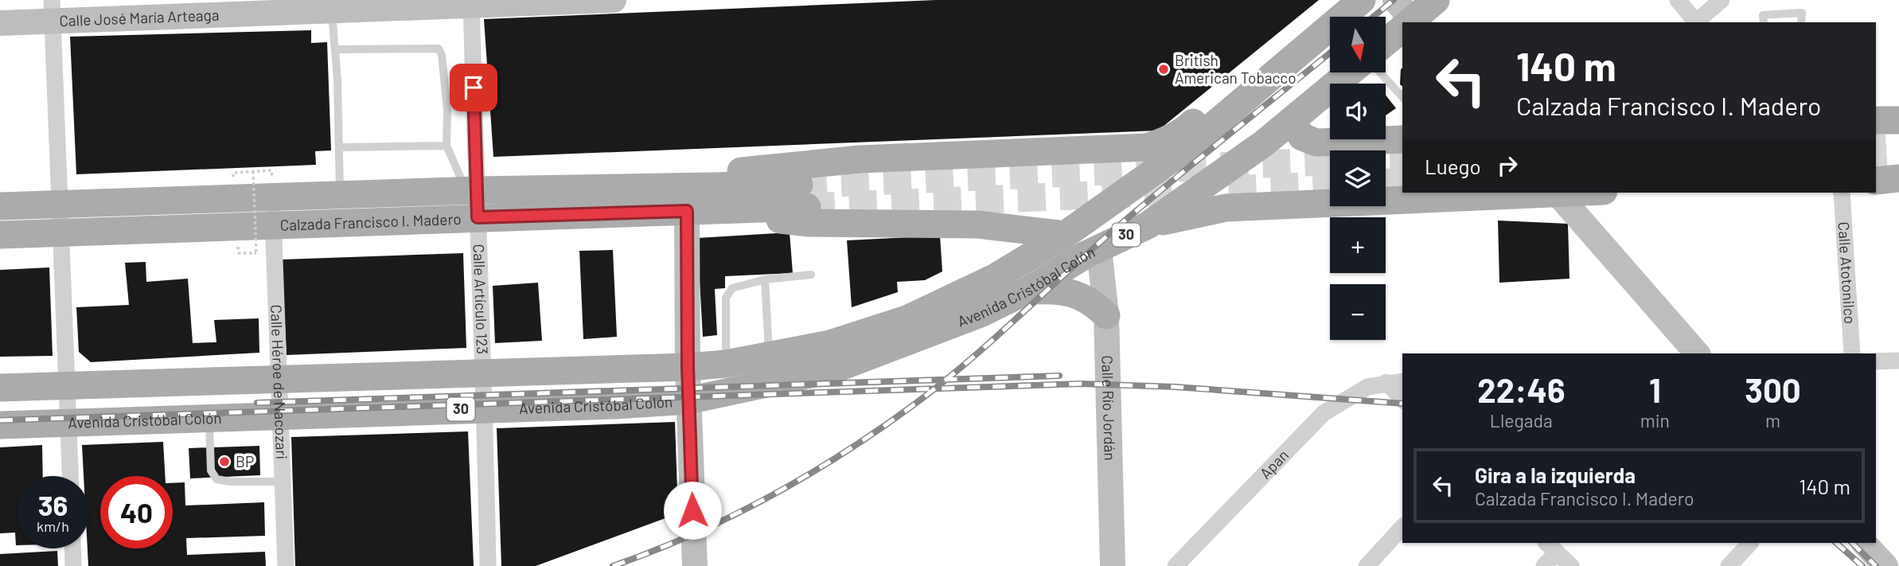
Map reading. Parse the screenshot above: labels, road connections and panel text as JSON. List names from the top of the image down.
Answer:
{
  "streets": {
    "main road": ["Calzada Francisco I. Madero", "30", "Avenida Cristóbal Colón"],
    "street": [
      "Calle José María Arteaga",
      "Calle Atotonilco",
      "Calle Artículo 123",
      "Calle Héroe de Nacozari",
      "Calle Río Jordán",
      "Apan"
    ]
  },
  "crossings": [
    ["Calle José María Arteaga", "Calle Artículo 123"],
    ["Calzada Francisco I. Madero", "Calle Artículo 123"],
    ["Calzada Francisco I. Madero", "Calle Héroe de Nacozari"],
    ["30", "Avenida Cristóbal Colón"],
    ["Avenida Cristóbal Colón", "Calle Artículo 123"],
    ["Avenida Cristóbal Colón", "Calle Héroe de Nacozari"],
    ["Avenida Cristóbal Colón", "Calle Río Jordán"]
  ],
  "places": ["British American Tobacco", "BP"],
  "north": "bottom",
  "page": {
    "map_buttons": ["+", "−"],
    "turn": ["140 m", "Calzada Francisco I. Madero"],
    "then": "Luego",
    "eta": [
      "22:46",
      "Llegada",
      "1",
      "min",
      "300",
      "m"
    ],
    "list": [
      {
        "name": "Gira a la izquierda",
        "note": "Calzada Francisco I. Madero",
        "value": "140 m"
      }
    ],
    "speed": "36 km/h",
    "limit": "40"
  }
}
